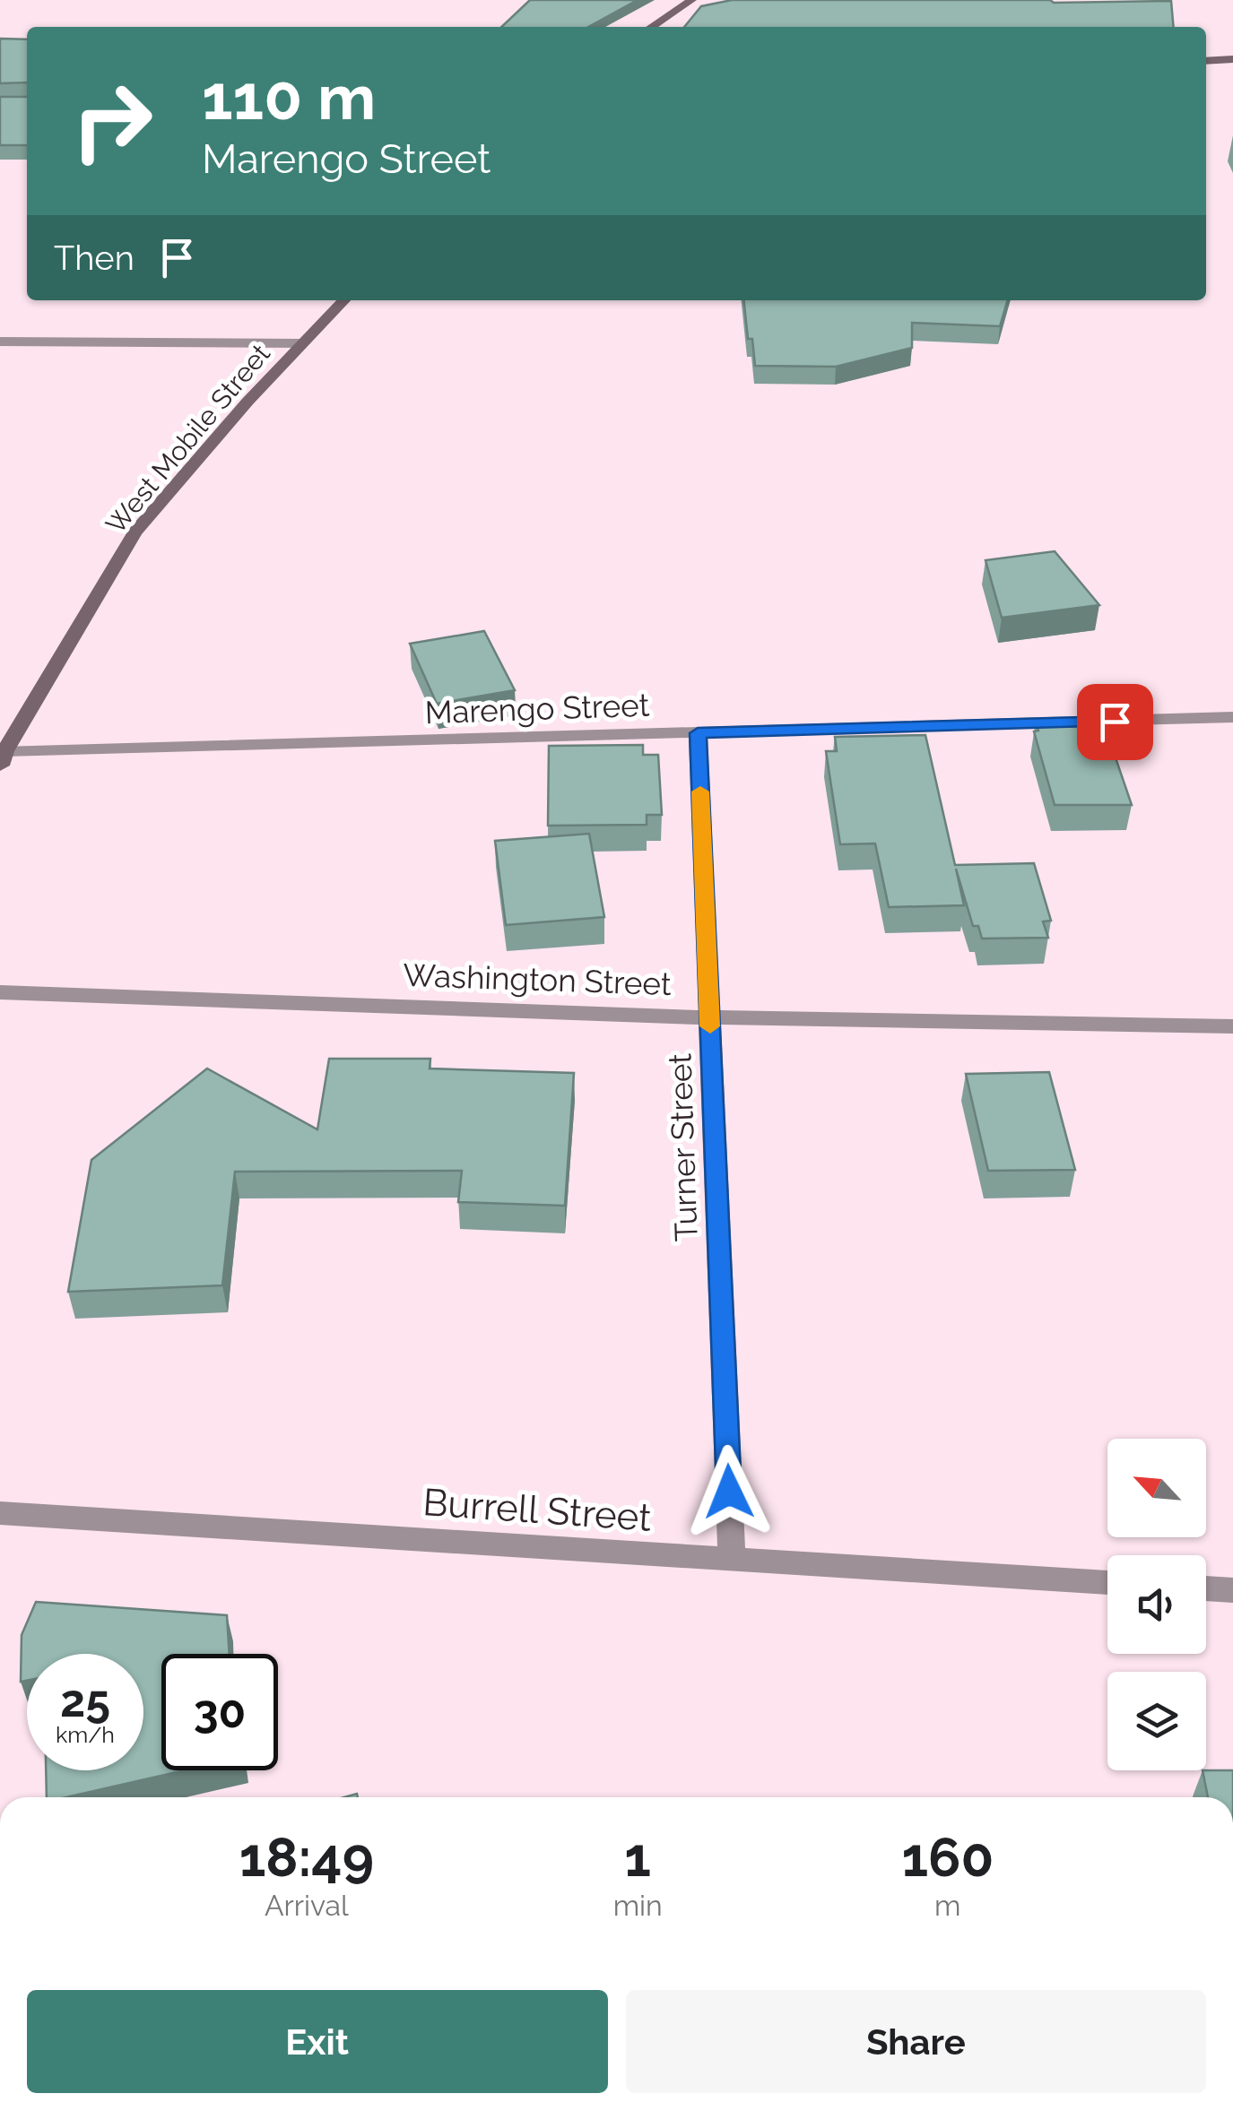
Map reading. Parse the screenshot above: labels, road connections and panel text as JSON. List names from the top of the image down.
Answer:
{
  "streets": {
    "street": [
      "West Mobile Street",
      "Marengo Street",
      "Washington Street",
      "Turner Street",
      "Burrell Street"
    ]
  },
  "crossings": [
    ["West Mobile Street", "Marengo Street"],
    ["Marengo Street", "Turner Street"],
    ["Washington Street", "Turner Street"],
    ["Turner Street", "Burrell Street"]
  ],
  "north": "top left",
  "page": {
    "turn": ["110 m", "Marengo Street"],
    "then": "Then",
    "speed": "25 km/h",
    "limit": "30",
    "eta": [
      "18:49",
      "Arrival",
      "1",
      "min",
      "160",
      "m"
    ],
    "buttons": ["Exit", "Share"]
  }
}
